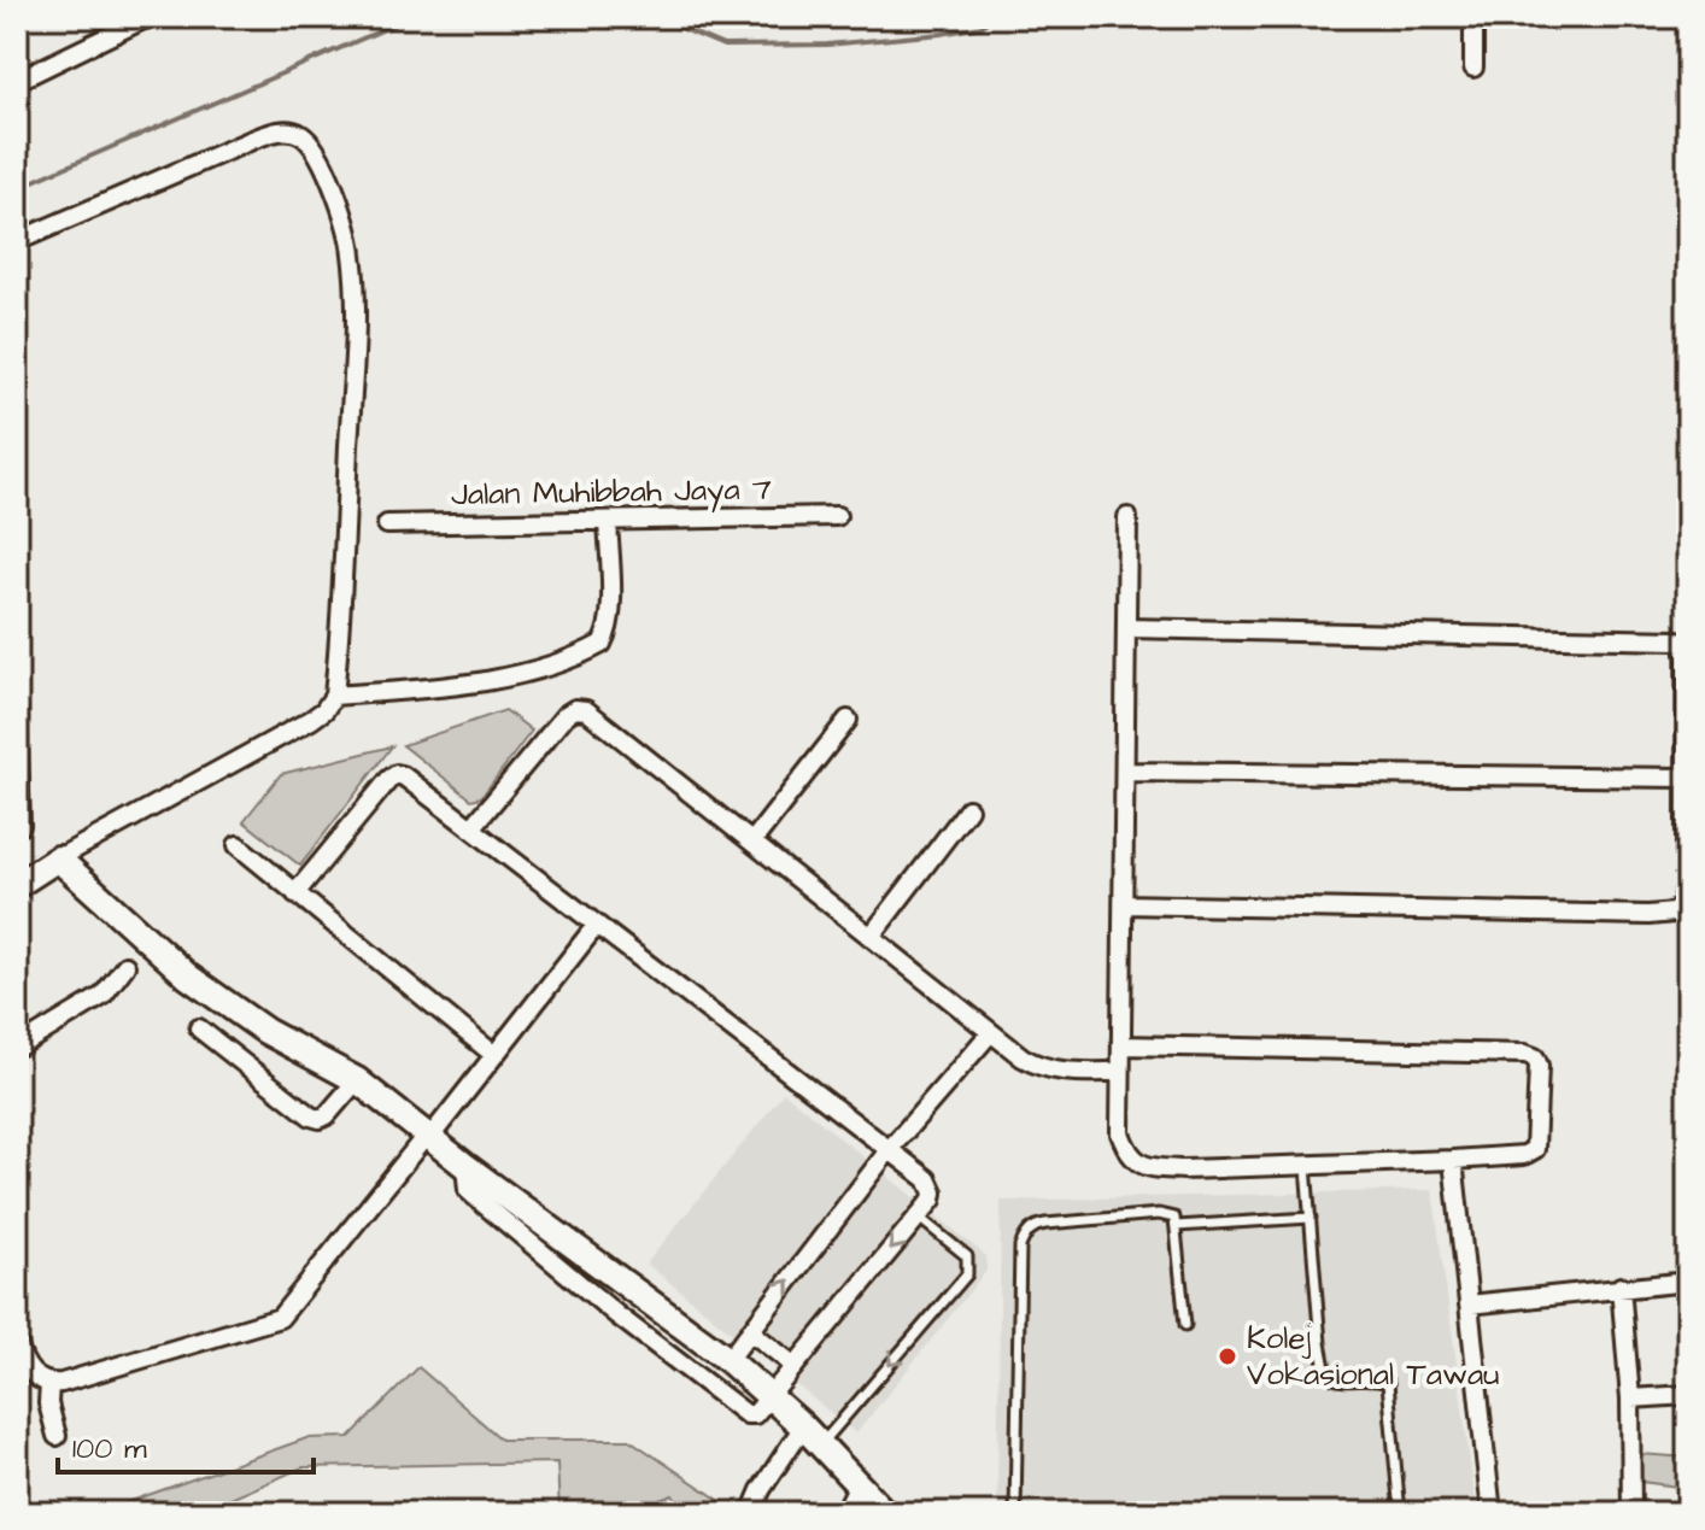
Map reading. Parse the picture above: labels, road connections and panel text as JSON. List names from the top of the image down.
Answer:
{
  "streets": {
    "street": ["Jalan Muhibbah Jaya 7"]
  },
  "places": ["Kolej Vokasional Tawau"],
  "scale_bar": "100 m"
}
